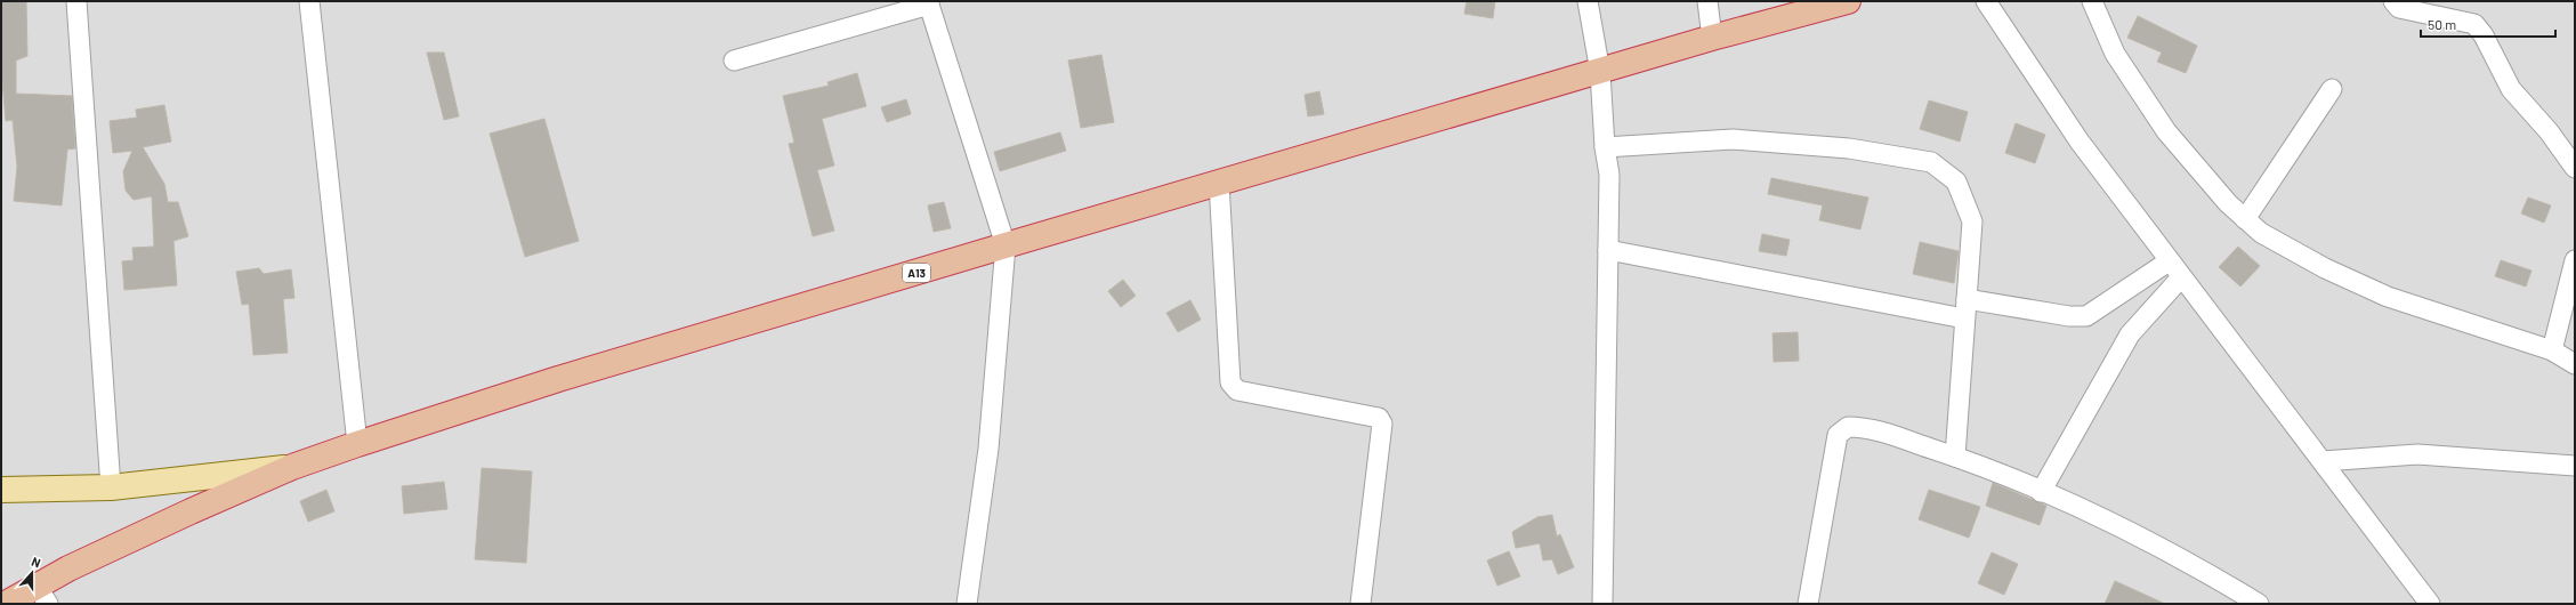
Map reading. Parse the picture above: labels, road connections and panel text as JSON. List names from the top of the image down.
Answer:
{
  "streets": {
    "highway": ["A13"]
  },
  "scale_bar": "50 m",
  "north": "top"
}
